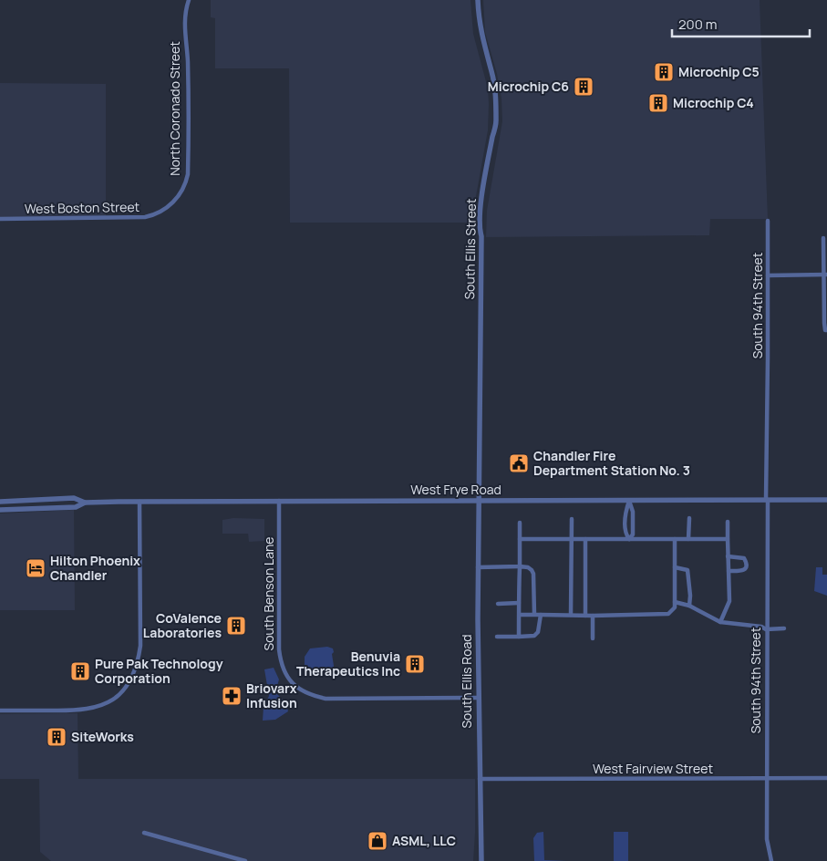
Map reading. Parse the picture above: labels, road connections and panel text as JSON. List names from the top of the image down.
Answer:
{
  "streets": {
    "street": [
      "North Coronado Street",
      "West Boston Street",
      "South Ellis Street",
      "South 94th Street",
      "West Frye Road",
      "South Benson Lane",
      "South Ellis Road",
      "West Fairview Street"
    ]
  },
  "crossings": [
    ["North Coronado Street", "West Boston Street"],
    ["South Ellis Street", "West Frye Road"],
    ["South Ellis Street", "South Ellis Road"],
    ["South 94th Street", "West Frye Road"],
    ["South 94th Street", "West Fairview Street"],
    ["West Frye Road", "South Benson Lane"],
    ["West Frye Road", "South Ellis Road"],
    ["South Benson Lane", "South Ellis Road"],
    ["South Ellis Road", "West Fairview Street"]
  ],
  "places": {
    "building": [
      "Microchip C5",
      "Microchip C6",
      "Microchip C4",
      "CoValence Laboratories",
      "Benuvia Therapeutics Inc",
      "Pure Pak Technology Corporation",
      "SiteWorks"
    ],
    "public building": ["Chandler Fire Department Station No. 3"],
    "hotel": ["Hilton Phoenix Chandler"],
    "pharmacy": ["Briovarx Infusion"],
    "shop": ["ASML, LLC"]
  },
  "scale_bar": "200 m"
}
